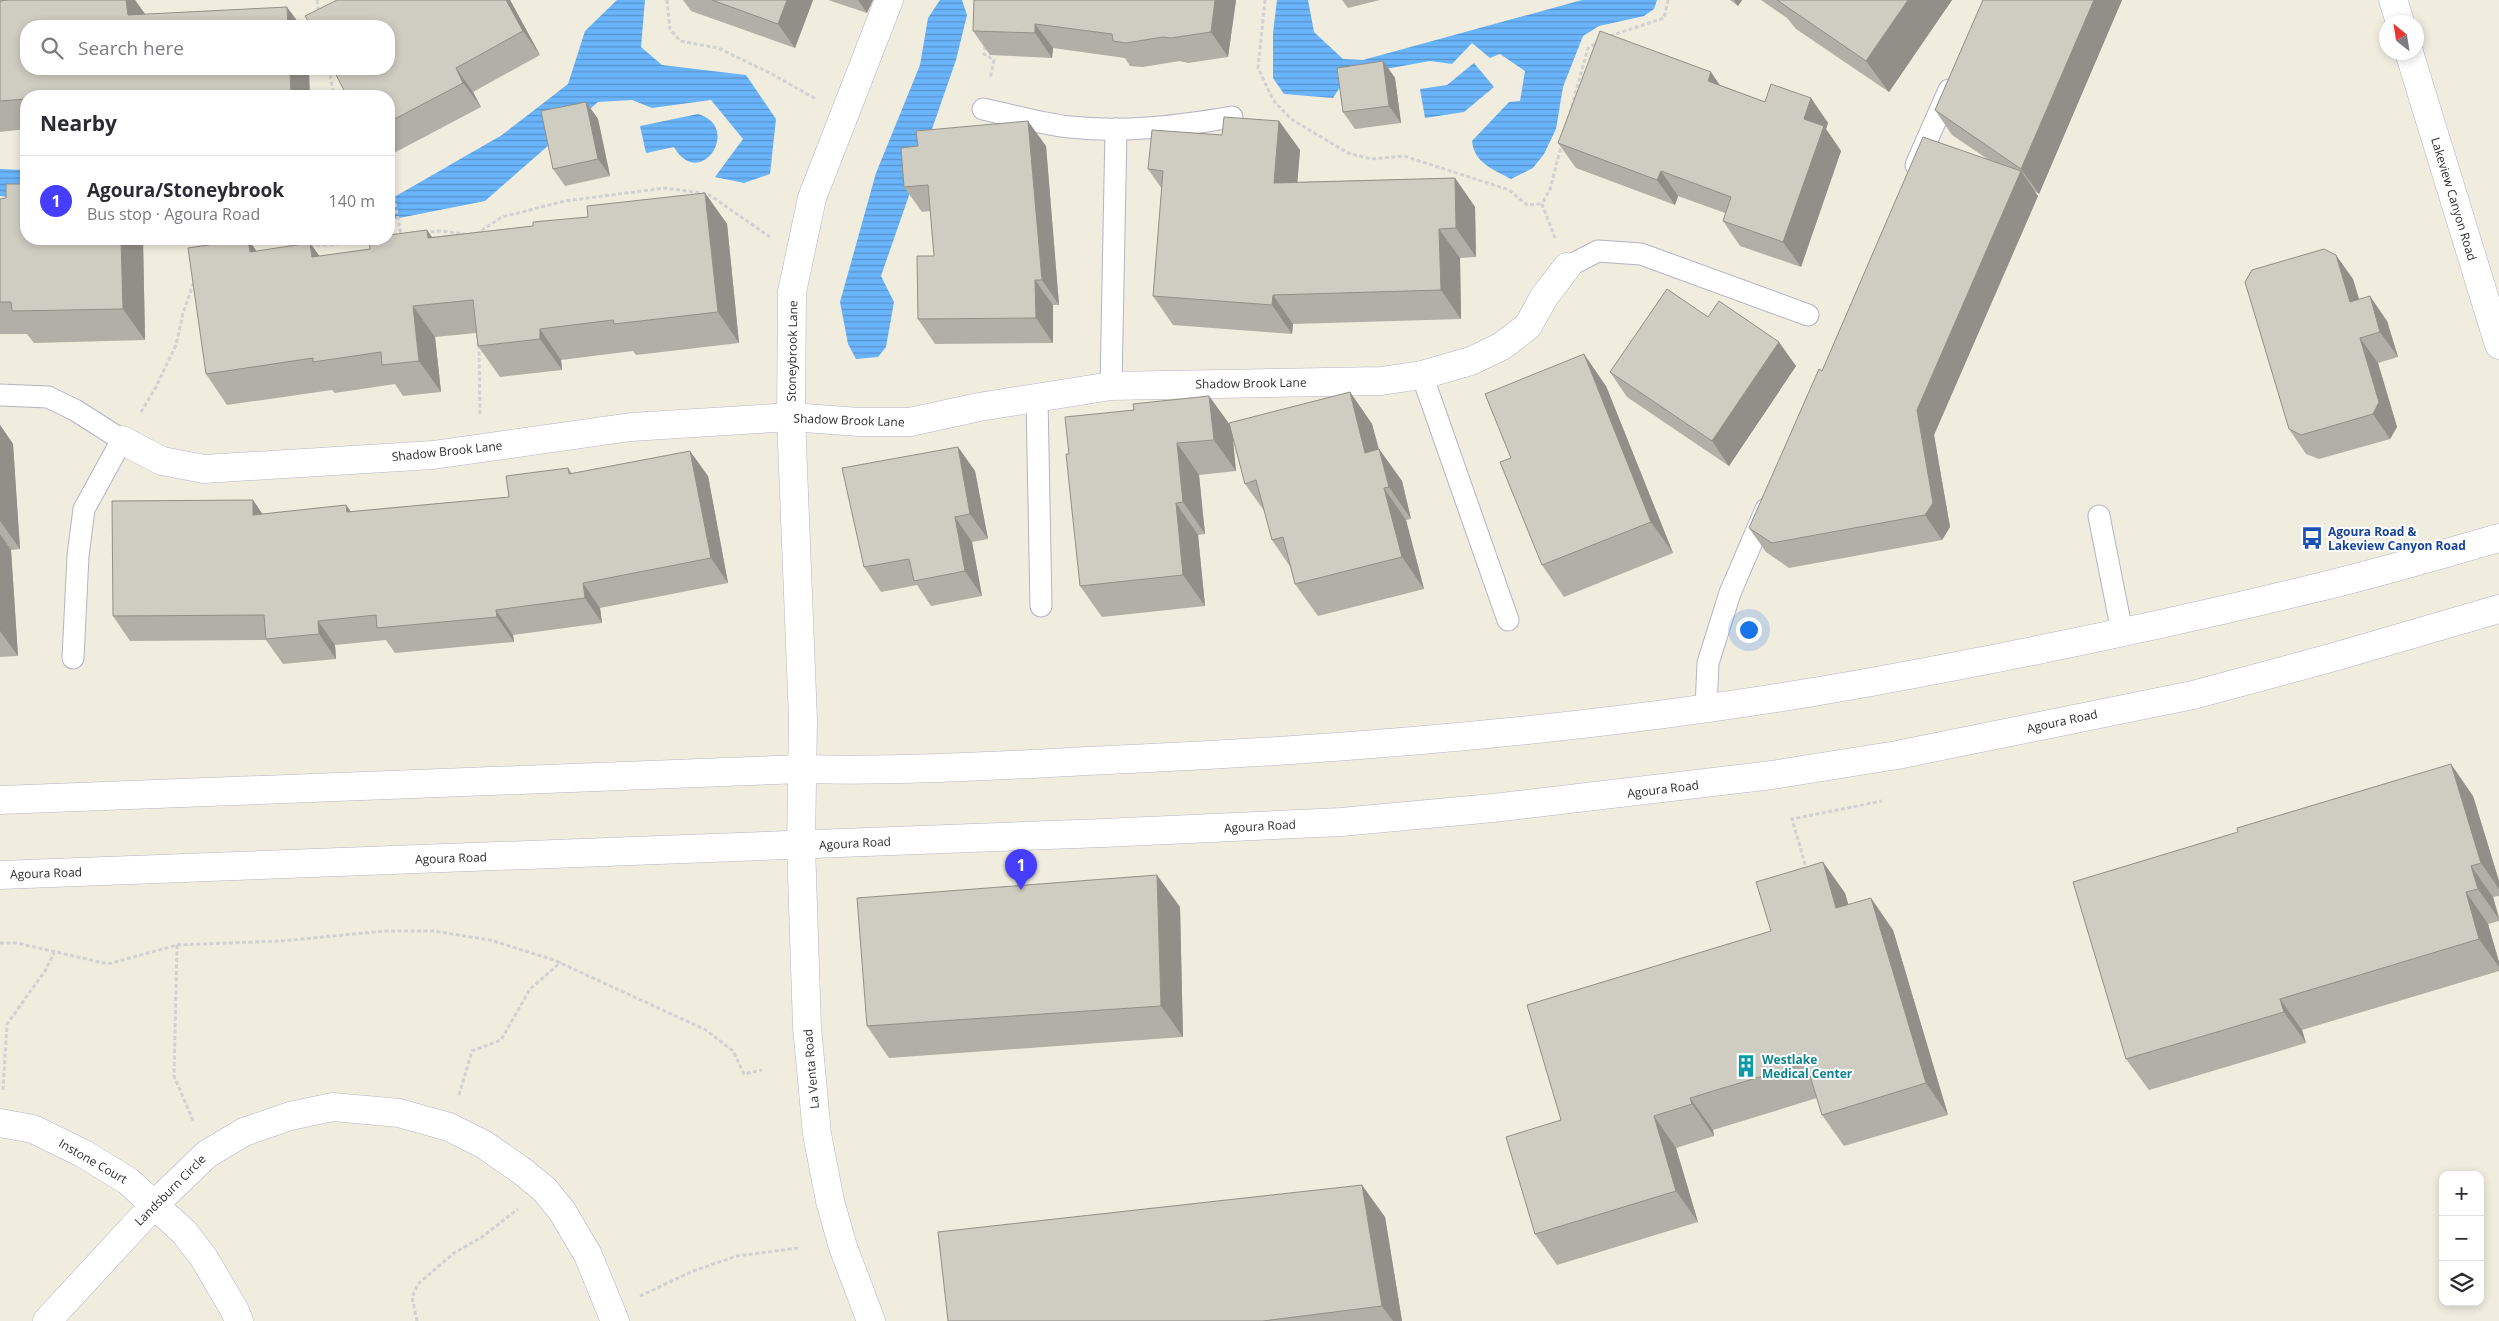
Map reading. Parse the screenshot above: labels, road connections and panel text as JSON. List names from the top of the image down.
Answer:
{
  "streets": {
    "main road": [
      "Lakeview Canyon Road",
      "Stoneybrook Lane",
      "Shadow Brook Lane",
      "Agoura Road",
      "La Venta Road",
      "Instone Court",
      "Landsburn Circle"
    ]
  },
  "crossings": [
    ["Stoneybrook Lane", "Shadow Brook Lane"],
    ["Stoneybrook Lane", "La Venta Road"],
    ["Agoura Road", "La Venta Road"],
    ["Instone Court", "Landsburn Circle"]
  ],
  "places": {
    "bus stop": ["Agoura Road & Lakeview Canyon Road"],
    "building": ["Westlake Medical Center"]
  },
  "north": "top left",
  "page": {
    "search": "Search here",
    "heading": "Nearby",
    "list": [
      {
        "mark": "1",
        "name": "Agoura/Stoneybrook",
        "note": "Bus stop · Agoura Road",
        "value": "140 m"
      }
    ],
    "pins": "1",
    "map_buttons": ["+", "−"]
  }
}
